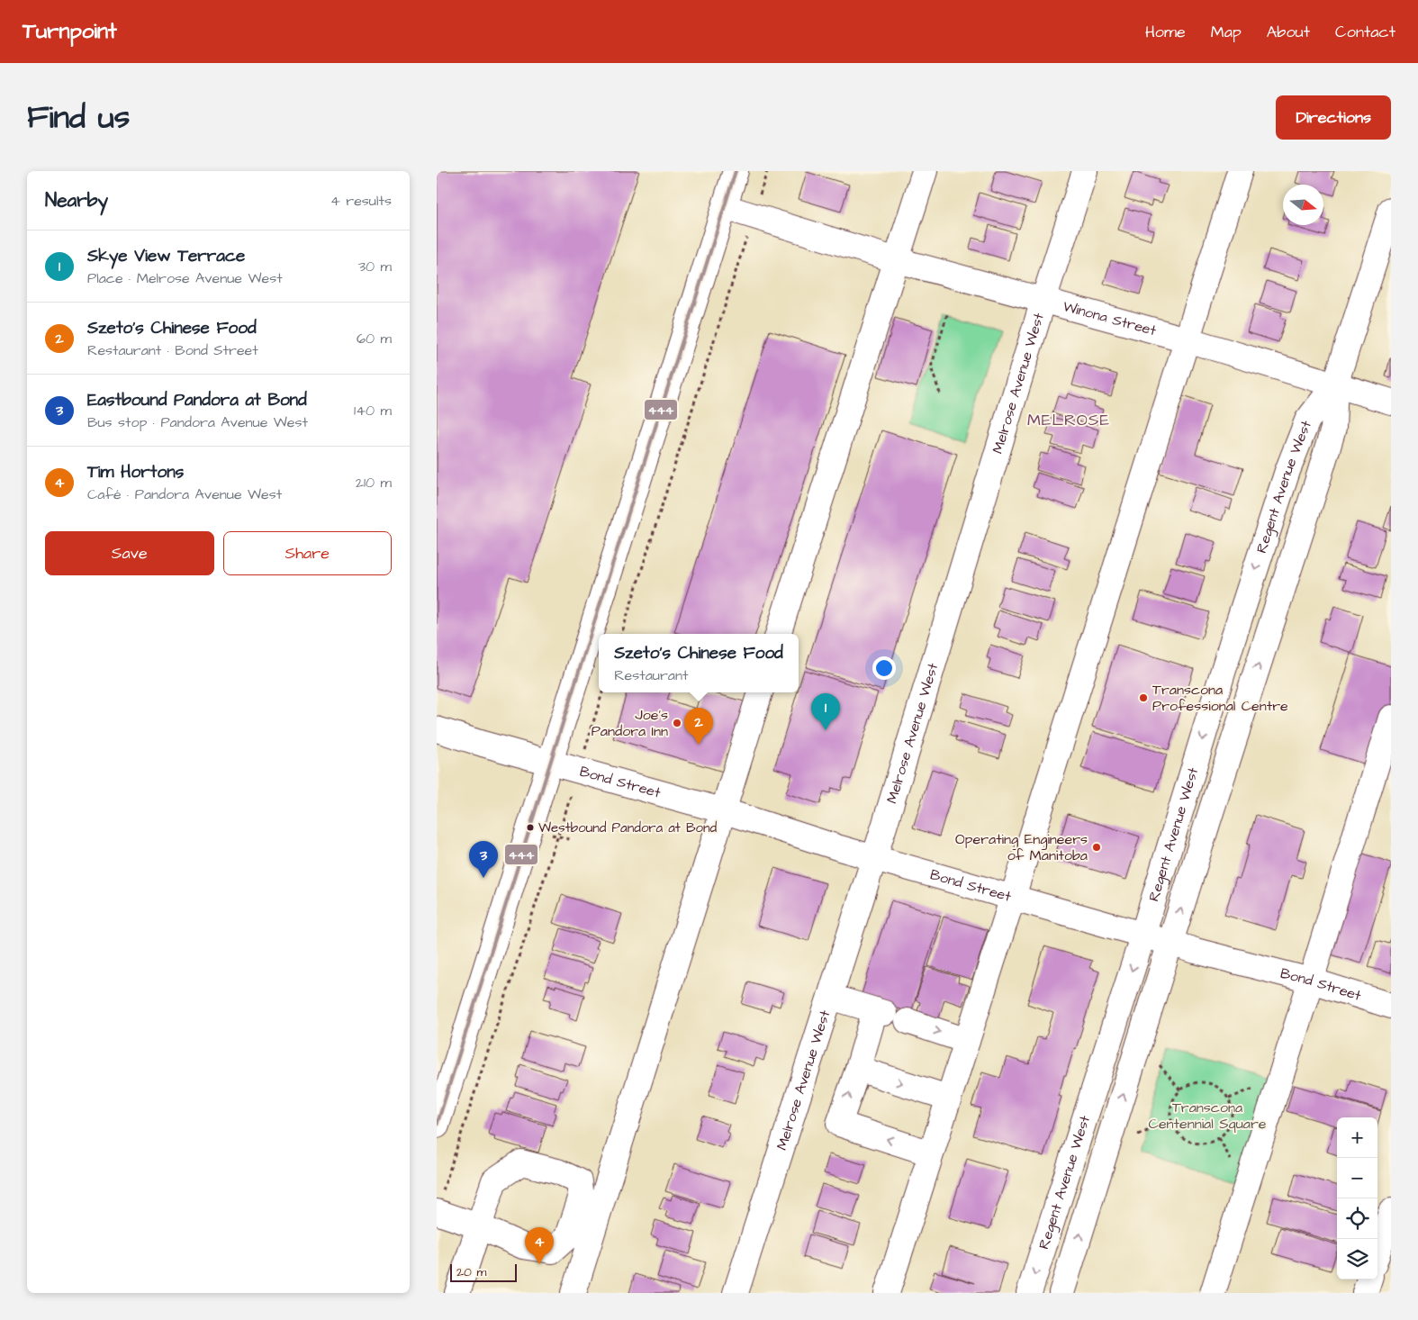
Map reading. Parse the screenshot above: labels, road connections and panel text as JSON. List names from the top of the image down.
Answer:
{
  "streets": {
    "street": [
      "Winona Street",
      "Melrose Avenue West",
      "Regent Avenue West",
      "Bond Street"
    ]
  },
  "crossings": [
    ["Winona Street", "Melrose Avenue West"],
    ["Winona Street", "Regent Avenue West"],
    ["Melrose Avenue West", "Bond Street"],
    ["Regent Avenue West", "Bond Street"]
  ],
  "districts": ["MELROSE"],
  "parks": ["Transcona Centennial Square"],
  "places": [
    "Transcona Professional Centre",
    "Joe's Pandora Inn",
    "Westbound Pandora at Bond",
    "Operating Engineers of Manitoba"
  ],
  "lines": ["transit line 444"],
  "scale_bar": "20 m",
  "north": "right",
  "page": {
    "header": "Turnpoint",
    "nav": [
      "Home",
      "Map",
      "About",
      "Contact"
    ],
    "title": "Find us",
    "buttons": [
      "Directions",
      ["Save", "Share"]
    ],
    "heading": ["Nearby", "4 results"],
    "list": [
      {
        "mark": "1",
        "name": "Skye View Terrace",
        "note": "Place · Melrose Avenue West",
        "value": "30 m"
      },
      {
        "mark": "2",
        "name": "Szeto's Chinese Food",
        "note": "Restaurant · Bond Street",
        "value": "60 m"
      },
      {
        "mark": "3",
        "name": "Eastbound Pandora at Bond",
        "note": "Bus stop · Pandora Avenue West",
        "value": "140 m"
      },
      {
        "mark": "4",
        "name": "Tim Hortons",
        "note": "Café · Pandora Avenue West",
        "value": "210 m"
      }
    ],
    "popup": ["Szeto's Chinese Food", "Restaurant"],
    "pins": [
      "1",
      "2",
      "3",
      "4"
    ],
    "map_buttons": ["+", "−"],
    "scale": "20 m"
  }
}
